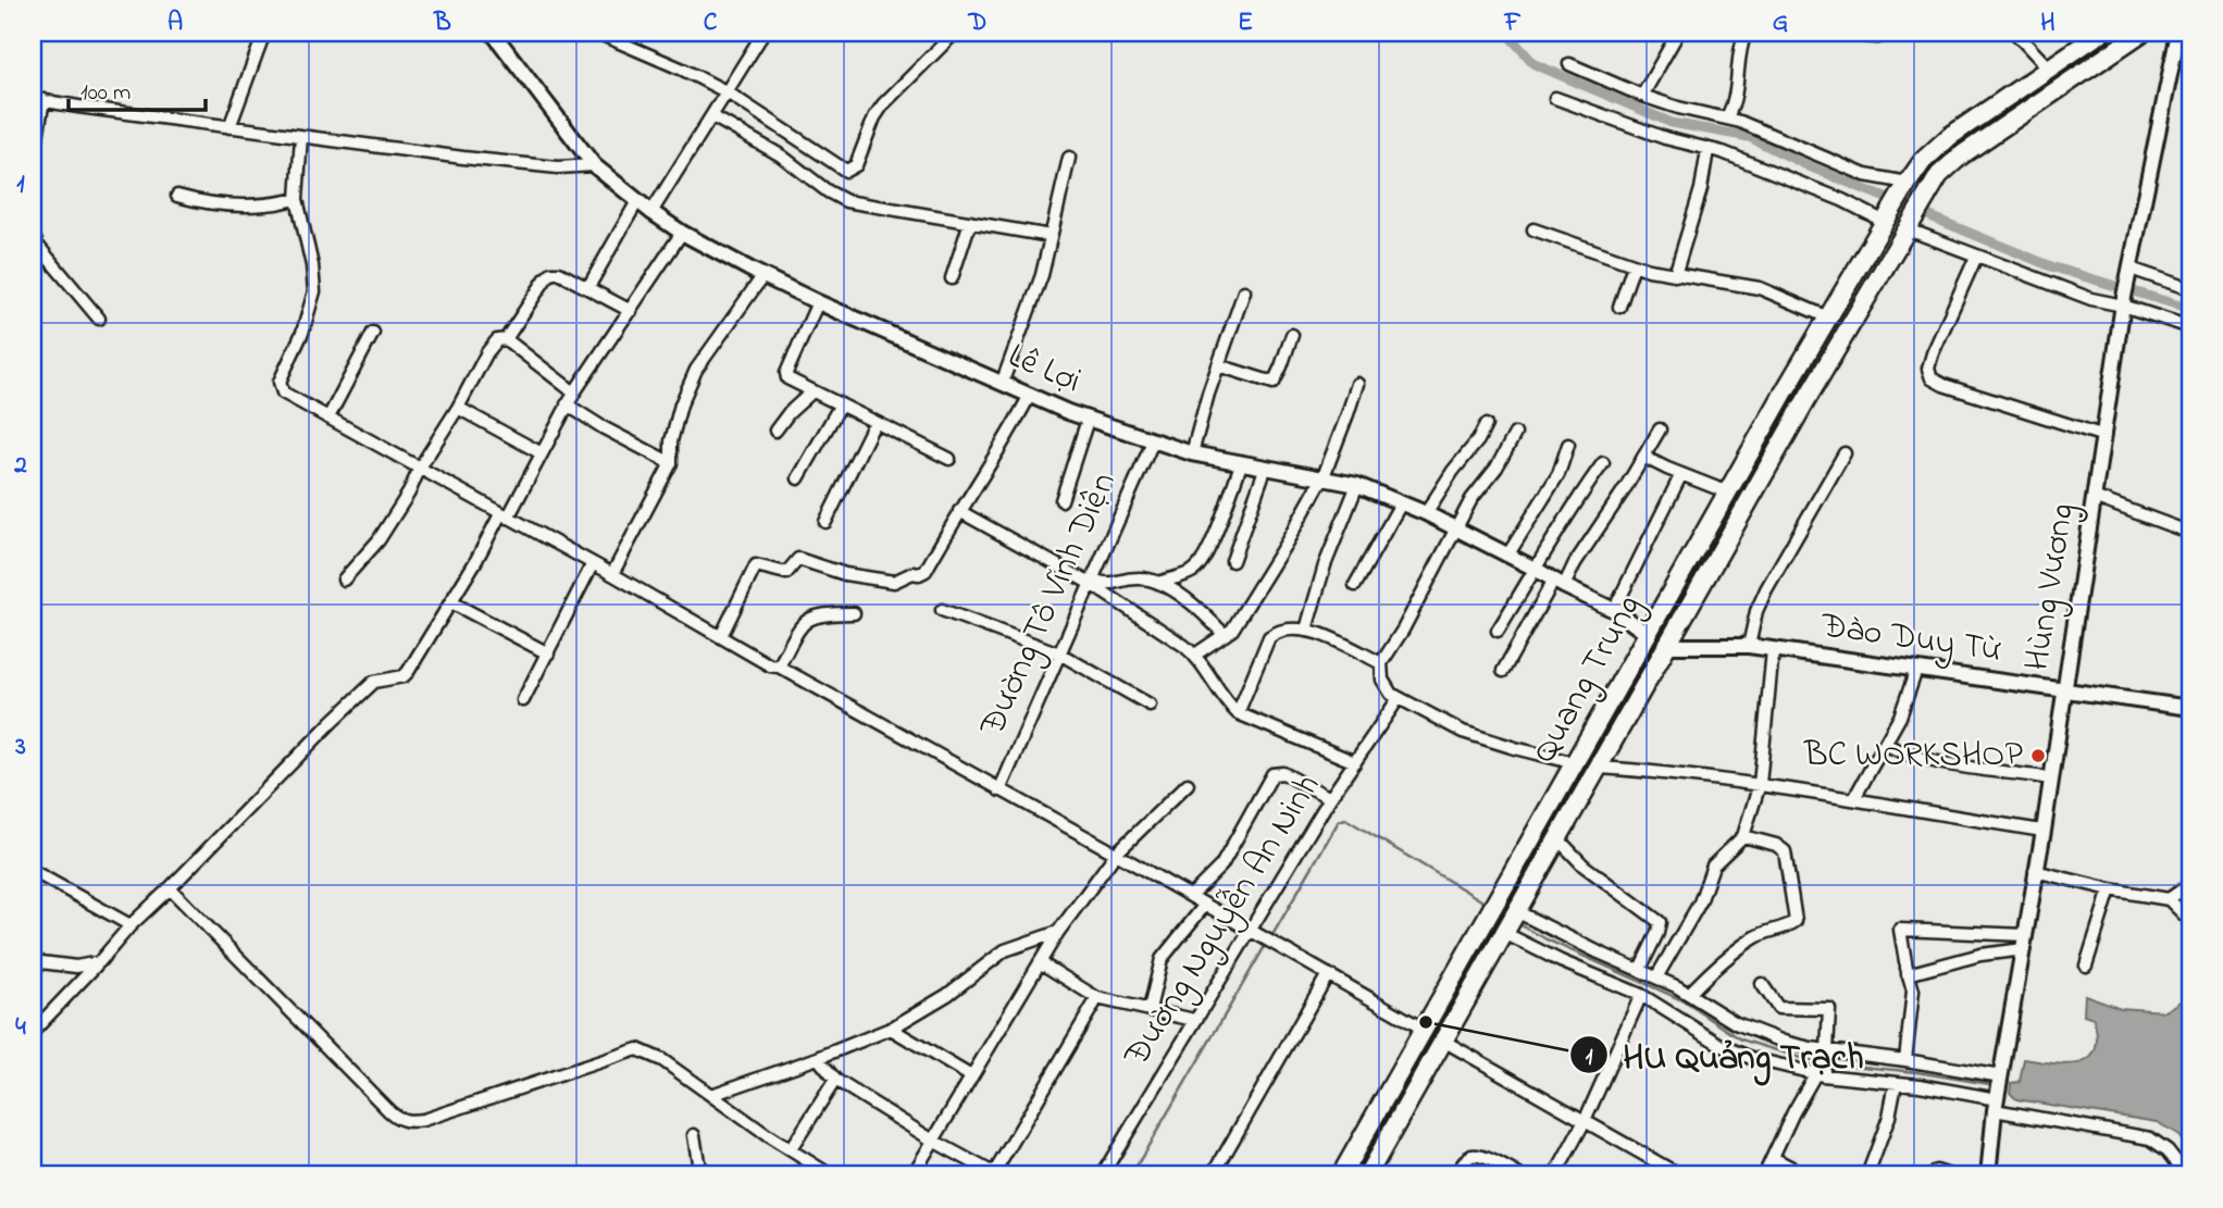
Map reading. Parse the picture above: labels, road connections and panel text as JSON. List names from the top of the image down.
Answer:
{
  "streets": {
    "highway": ["Quang Trung"],
    "street": [
      "Lê Lợi",
      "Hùng Vương",
      "Đường Tô Vĩnh Diện",
      "Đào Duy Từ",
      "Đường Nguyễn An Ninh"
    ]
  },
  "crossings": [
    ["Lê Lợi", "Đường Tô Vĩnh Diện"],
    ["Lê Lợi", "Quang Trung"],
    ["Hùng Vương", "Đào Duy Từ"],
    ["Đào Duy Từ", "Quang Trung"]
  ],
  "places": ["BC WORKSHOP", "HU Quảng Trạch"],
  "scale_bar": "100 m",
  "grid": {
    "columns": [
      "A",
      "B",
      "C",
      "D",
      "E",
      "F",
      "G",
      "H"
    ],
    "rows": [
      "1",
      "2",
      "3",
      "4"
    ]
  }
}
